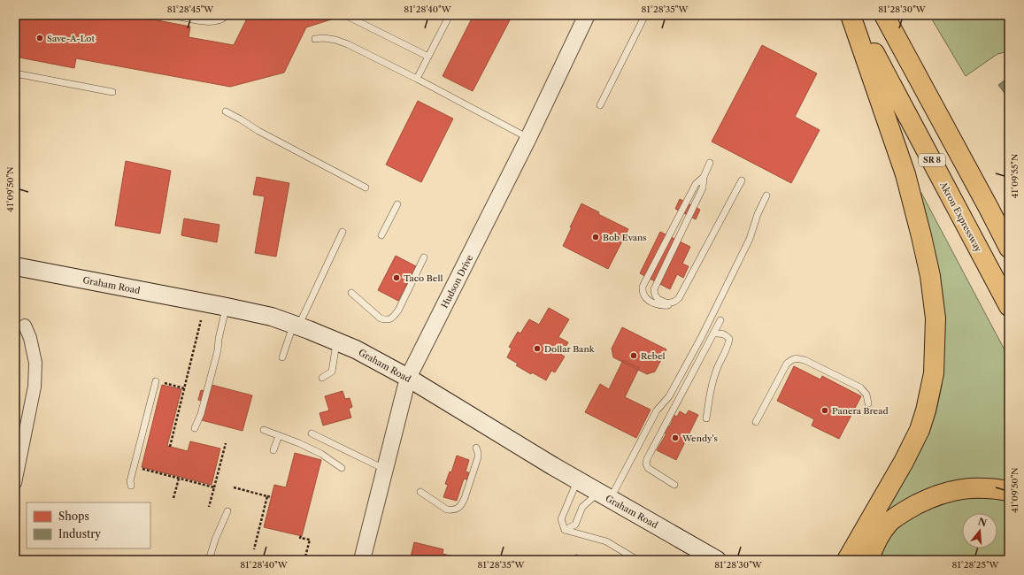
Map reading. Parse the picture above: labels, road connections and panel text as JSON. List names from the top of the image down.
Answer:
{
  "streets": {
    "highway": ["SR 8", "Akron Expressway"],
    "main road": ["Graham Road"],
    "street": ["Hudson Drive"]
  },
  "crossings": [
    ["Hudson Drive", "Graham Road"]
  ],
  "places": [
    "Save-A-Lot",
    "Bob Evans",
    "Taco Bell",
    "Dollar Bank",
    "Rebel",
    "Panera Bread",
    "Wendy's"
  ],
  "legend": ["Shops", "Industry"],
  "north": "top",
  "coordinates": [
    "81°28'45\"W",
    "81°28'40\"W",
    "81°28'35\"W",
    "81°28'30\"W",
    "41°09'55\"N",
    "41°09'50\"N",
    "81°28'25\"W"
  ]
}
